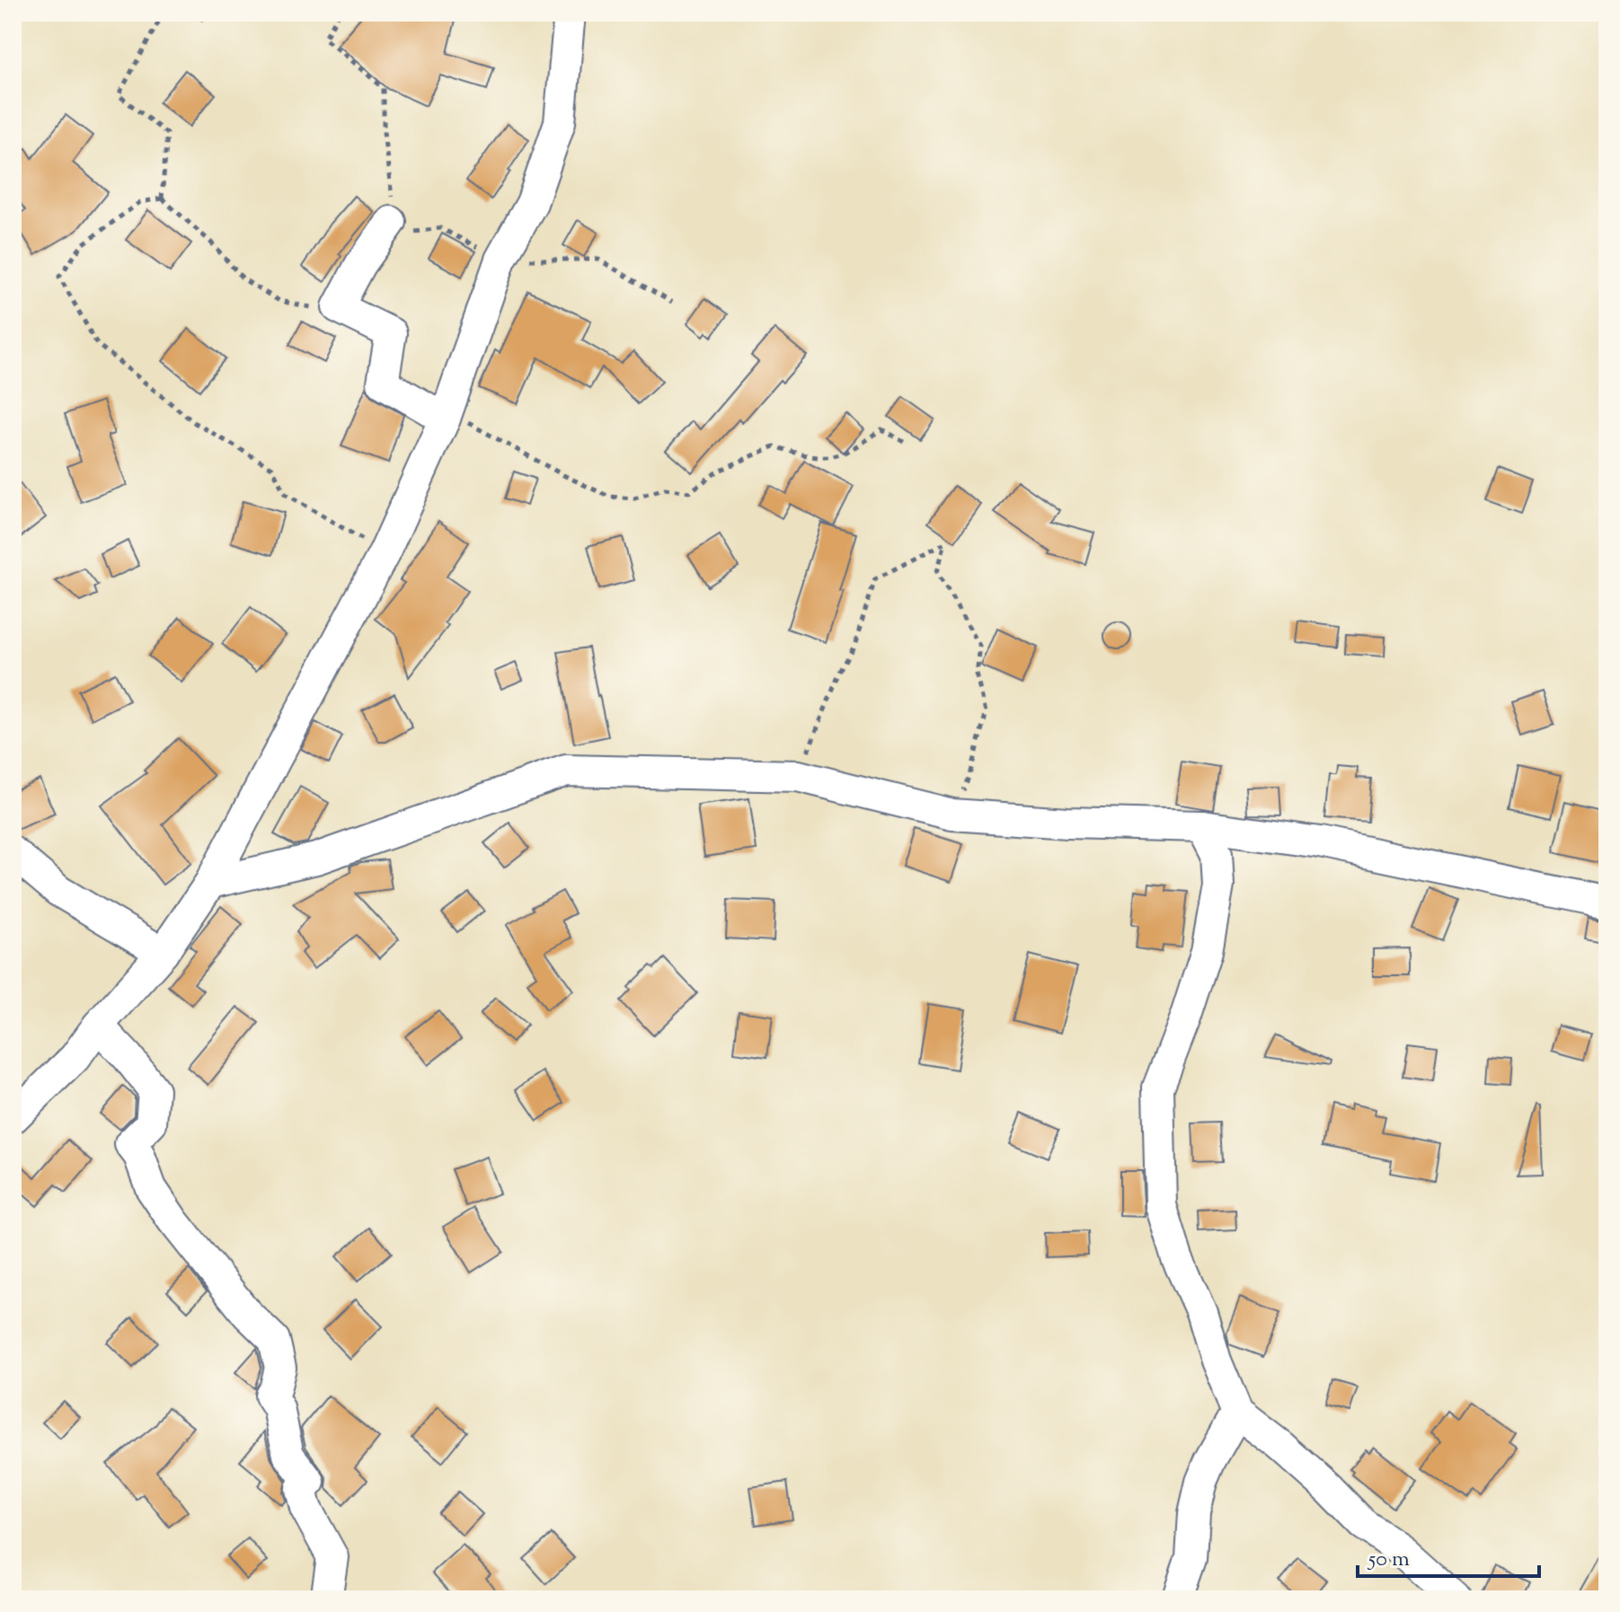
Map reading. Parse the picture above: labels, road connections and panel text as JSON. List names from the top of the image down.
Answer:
{
  "scale_bar": "50 m"
}
